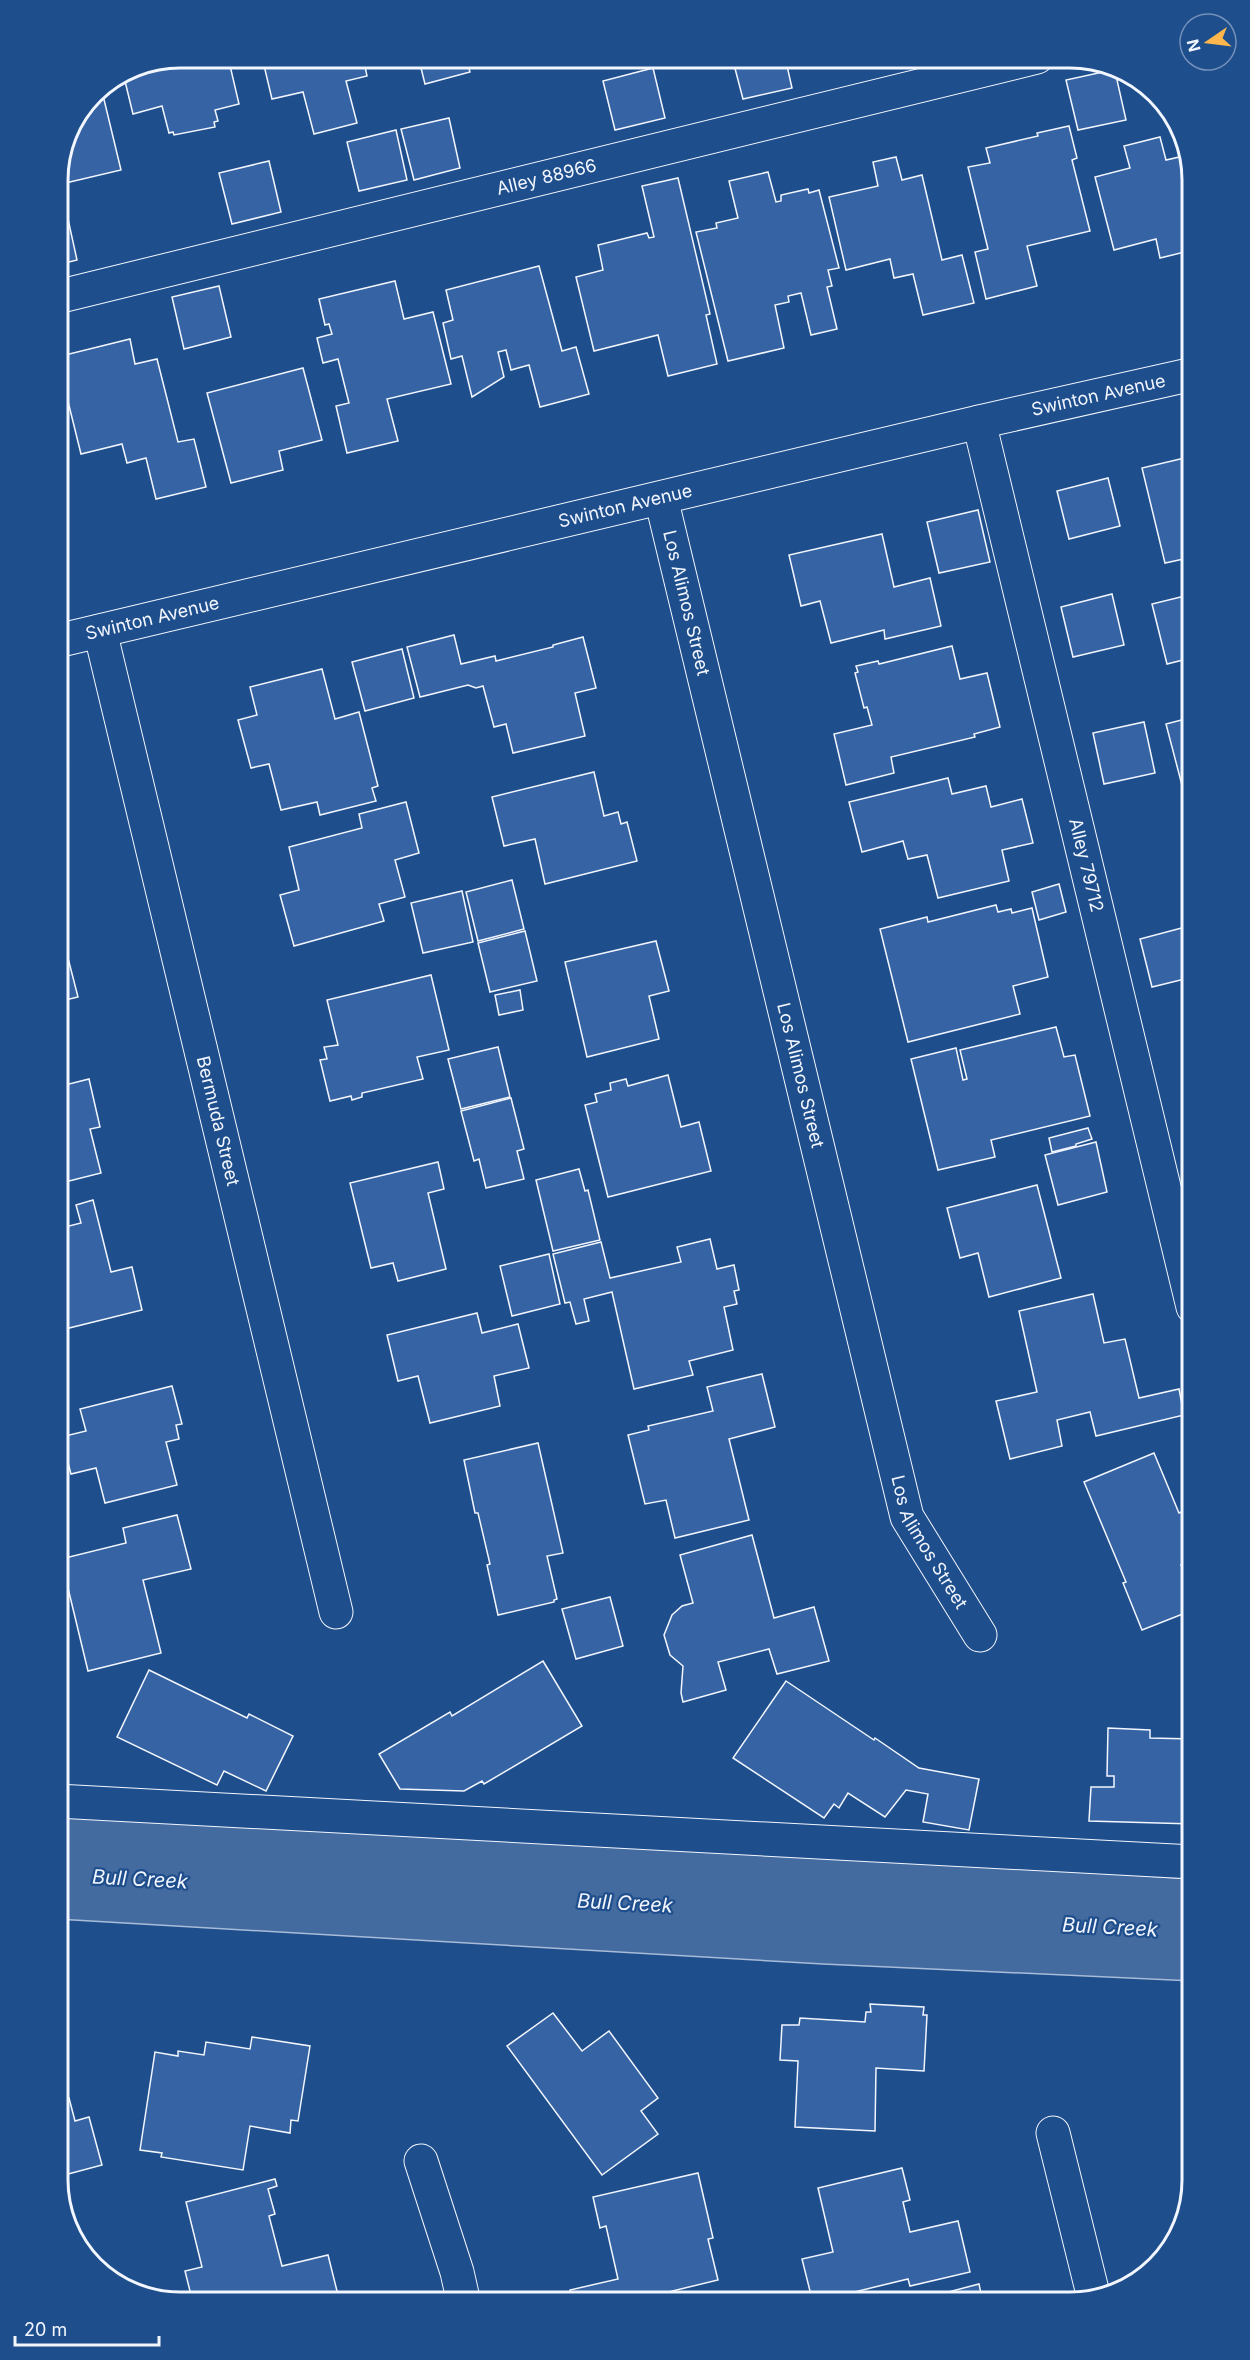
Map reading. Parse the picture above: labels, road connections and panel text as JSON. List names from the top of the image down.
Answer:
{
  "streets": {
    "street": [
      "Alley 88966",
      "Swinton Avenue",
      "Los Alimos Street",
      "Alley 79712",
      "Bermuda Street"
    ]
  },
  "crossings": [
    ["Swinton Avenue", "Los Alimos Street"],
    ["Swinton Avenue", "Alley 79712"],
    ["Swinton Avenue", "Bermuda Street"]
  ],
  "water": ["Bull Creek"],
  "scale_bar": "20 m",
  "north": "left"
}
